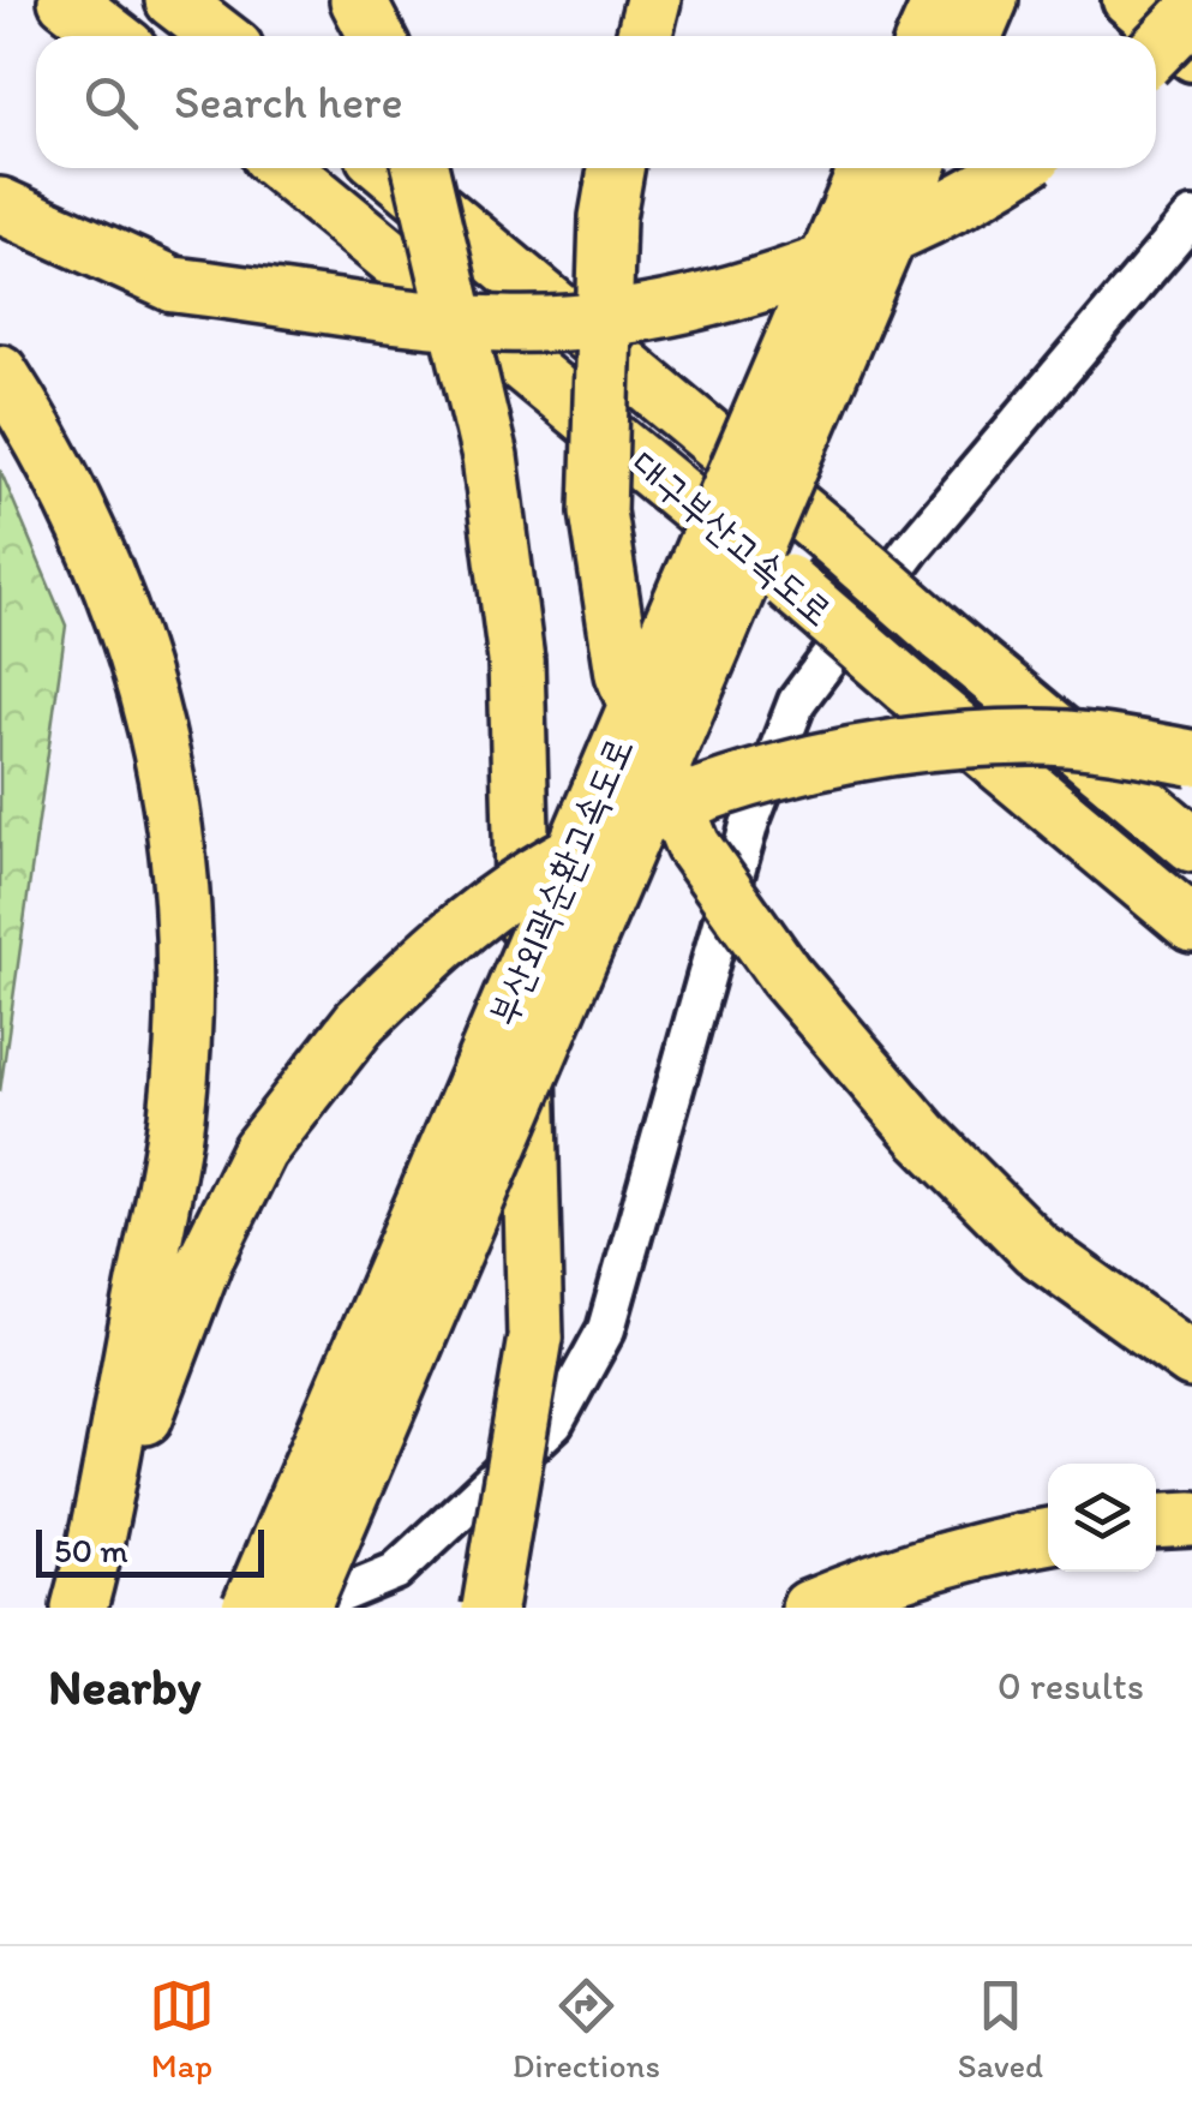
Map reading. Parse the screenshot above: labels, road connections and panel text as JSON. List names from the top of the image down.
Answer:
{
  "streets": {
    "highway": ["대구부산고속도로", "부산외곽순환고속도로"]
  },
  "scale_bar": "50 m",
  "page": {
    "search": "Search here",
    "scale": "50 m",
    "heading": ["Nearby", "0 results"],
    "nav": ["Map", "Directions", "Saved"]
  }
}
